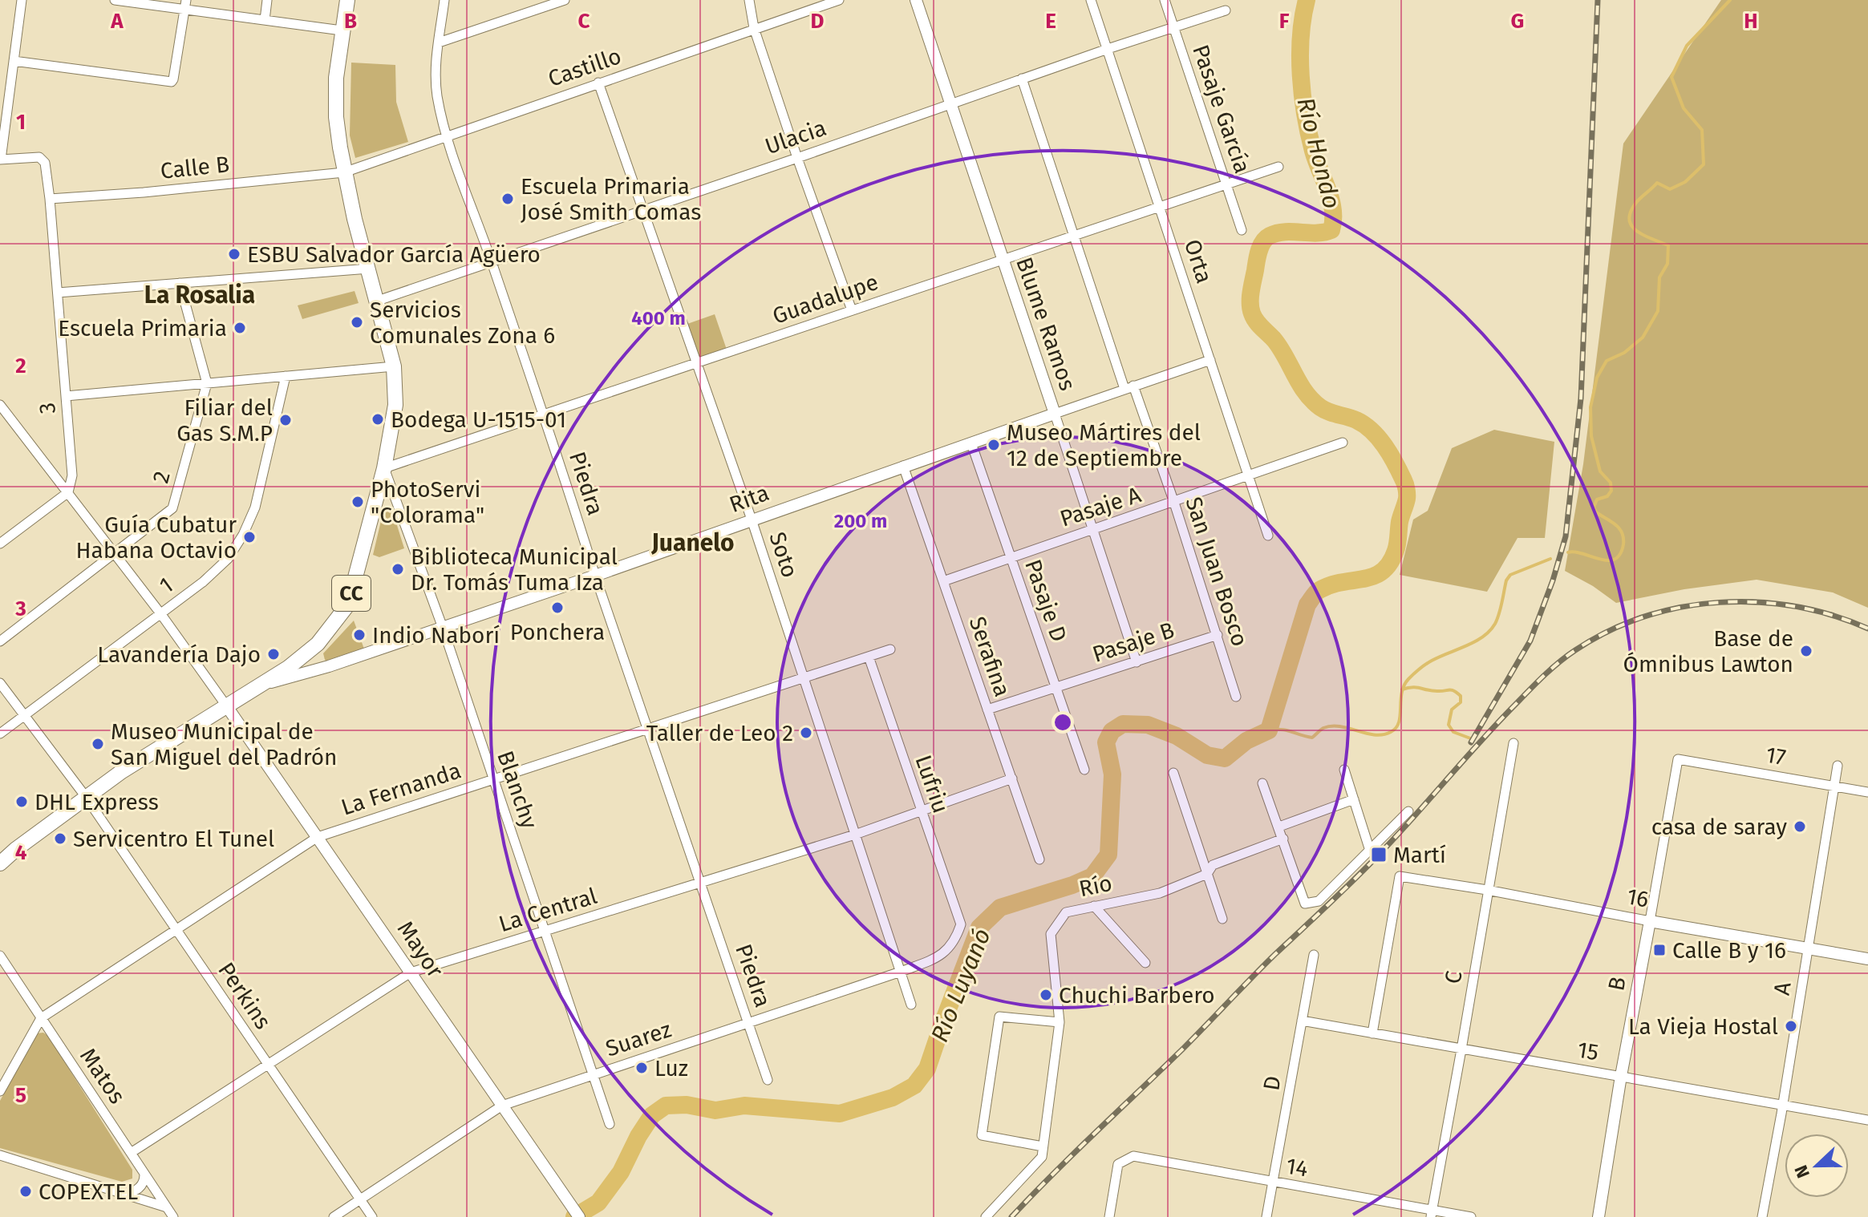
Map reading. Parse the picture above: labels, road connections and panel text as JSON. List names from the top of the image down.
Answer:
{
  "streets": {
    "main road": ["CC"],
    "street": [
      "Castillo",
      "Pasaje García",
      "Ulacia",
      "Calle B",
      "Orta",
      "Guadalupe",
      "Blume Ramos",
      "3",
      "2",
      "Piedra",
      "Rita",
      "Pasaje A",
      "Soto",
      "San Juan Bosco",
      "1",
      "Pasaje D",
      "Pasaje B",
      "Serafina",
      "17",
      "Lufriu",
      "La Fernanda",
      "Blanchy",
      "Río",
      "16",
      "La Central",
      "Mayor",
      "C",
      "B",
      "A",
      "Perkins",
      "Suarez",
      "15",
      "Matos",
      "D",
      "14"
    ]
  },
  "crossings": [
    ["Castillo", "Calle B"],
    ["Castillo", "Piedra"],
    ["Castillo", "Soto"],
    ["Castillo", "CC"],
    ["Pasaje García", "Ulacia"],
    ["Pasaje García", "Guadalupe"],
    ["Ulacia", "Orta"],
    ["Ulacia", "Blume Ramos"],
    ["Ulacia", "Piedra"],
    ["Ulacia", "Soto"],
    ["Ulacia", "San Juan Bosco"],
    ["Ulacia", "CC"],
    ["Calle B", "3"],
    ["Calle B", "CC"],
    ["Orta", "Guadalupe"],
    ["Orta", "Rita"],
    ["Orta", "Pasaje A"],
    ["Guadalupe", "Blume Ramos"],
    ["Guadalupe", "Piedra"],
    ["Guadalupe", "Soto"],
    ["Guadalupe", "San Juan Bosco"],
    ["Guadalupe", "CC"],
    ["Guadalupe", "Blanchy"],
    ["Blume Ramos", "Rita"],
    ["Blume Ramos", "Pasaje A"],
    ["Blume Ramos", "Pasaje B"],
    ["Piedra", "Rita"],
    ["Piedra", "La Fernanda"],
    ["Piedra", "La Central"],
    ["Piedra", "Suarez"],
    ["Rita", "Soto"],
    ["Rita", "San Juan Bosco"],
    ["Rita", "CC"],
    ["Rita", "Pasaje D"],
    ["Rita", "Serafina"],
    ["Rita", "Blanchy"],
    ["Pasaje A", "San Juan Bosco"],
    ["Pasaje A", "Pasaje D"],
    ["Pasaje A", "Serafina"],
    ["Soto", "La Fernanda"],
    ["Soto", "La Central"],
    ["Soto", "Suarez"],
    ["San Juan Bosco", "Pasaje B"],
    ["1", "Perkins"],
    ["CC", "Blanchy"],
    ["CC", "Mayor"],
    ["CC", "Perkins"],
    ["Pasaje D", "Pasaje B"],
    ["Pasaje B", "Serafina"],
    ["Serafina", "La Central"],
    ["17", "B"],
    ["17", "A"],
    ["Lufriu", "La Fernanda"],
    ["Lufriu", "La Central"],
    ["Lufriu", "Suarez"],
    ["La Fernanda", "Blanchy"],
    ["La Fernanda", "Mayor"],
    ["La Fernanda", "Perkins"],
    ["La Fernanda", "Matos"],
    ["Blanchy", "La Central"],
    ["Blanchy", "Suarez"],
    ["16", "C"],
    ["16", "B"],
    ["16", "A"],
    ["16", "15"],
    ["La Central", "Mayor"],
    ["La Central", "Perkins"],
    ["La Central", "Matos"],
    ["Mayor", "Suarez"],
    ["C", "15"],
    ["C", "14"],
    ["B", "15"],
    ["A", "15"],
    ["Perkins", "Suarez"],
    ["15", "D"],
    ["D", "14"]
  ],
  "districts": ["La Rosalia", "Juanelo"],
  "water": ["Río Hondo", "Río Luyanó"],
  "places": {
    "other": [
      "Escuela Primaria José Smith Comas",
      "ESBU Salvador García Agüero",
      "Servicios Comunales Zona 6",
      "Escuela Primaria",
      "Bodega U-1515-01",
      "Filiar del Gas S.M.P",
      "Museo Mártires del 12 de Septiembre",
      "PhotoServi \"Colorama\"",
      "Guía Cubatur Habana Octavio",
      "Biblioteca Municipal Dr. Tomás Tuma Iza",
      "Ponchera",
      "Indio Naborí",
      "Base de Ómnibus Lawton",
      "Lavandería Dajo",
      "Taller de Leo 2",
      "Museo Municipal de San Miguel del Padrón",
      "DHL Express",
      "casa de saray",
      "Servicentro El Tunel",
      "Chuchi Barbero",
      "La Vieja Hostal",
      "Luz",
      "COPEXTEL"
    ],
    "transit": ["Martí", "Calle B y 16"]
  },
  "north": "left",
  "grid": {
    "columns": [
      "A",
      "B",
      "C",
      "D",
      "E",
      "F",
      "G",
      "H"
    ],
    "rows": [
      "1",
      "2",
      "3",
      "4",
      "5"
    ]
  },
  "rings": ["400 m", "200 m"]
}
